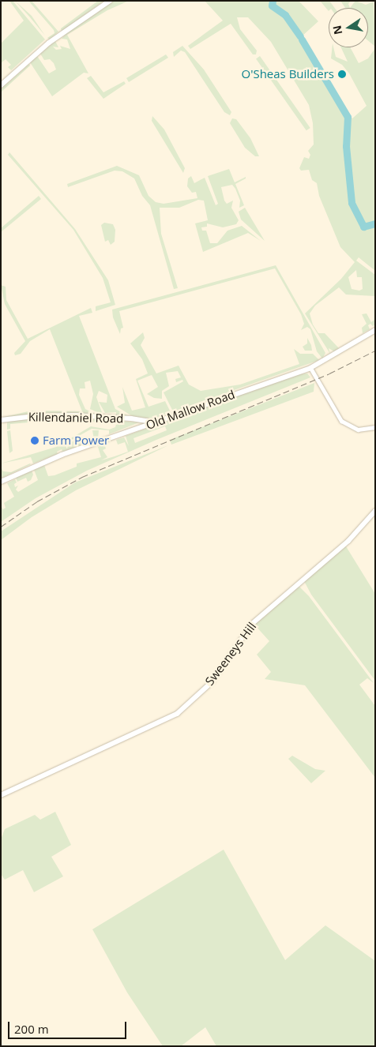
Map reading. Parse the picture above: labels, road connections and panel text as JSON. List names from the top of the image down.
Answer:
{
  "streets": {
    "street": ["Old Mallow Road", "Killendaniel Road", "Sweeneys Hill"]
  },
  "crossings": [
    ["Old Mallow Road", "Killendaniel Road"]
  ],
  "places": ["O'Sheas Builders", "Farm Power"],
  "scale_bar": "200 m",
  "north": "left"
}
